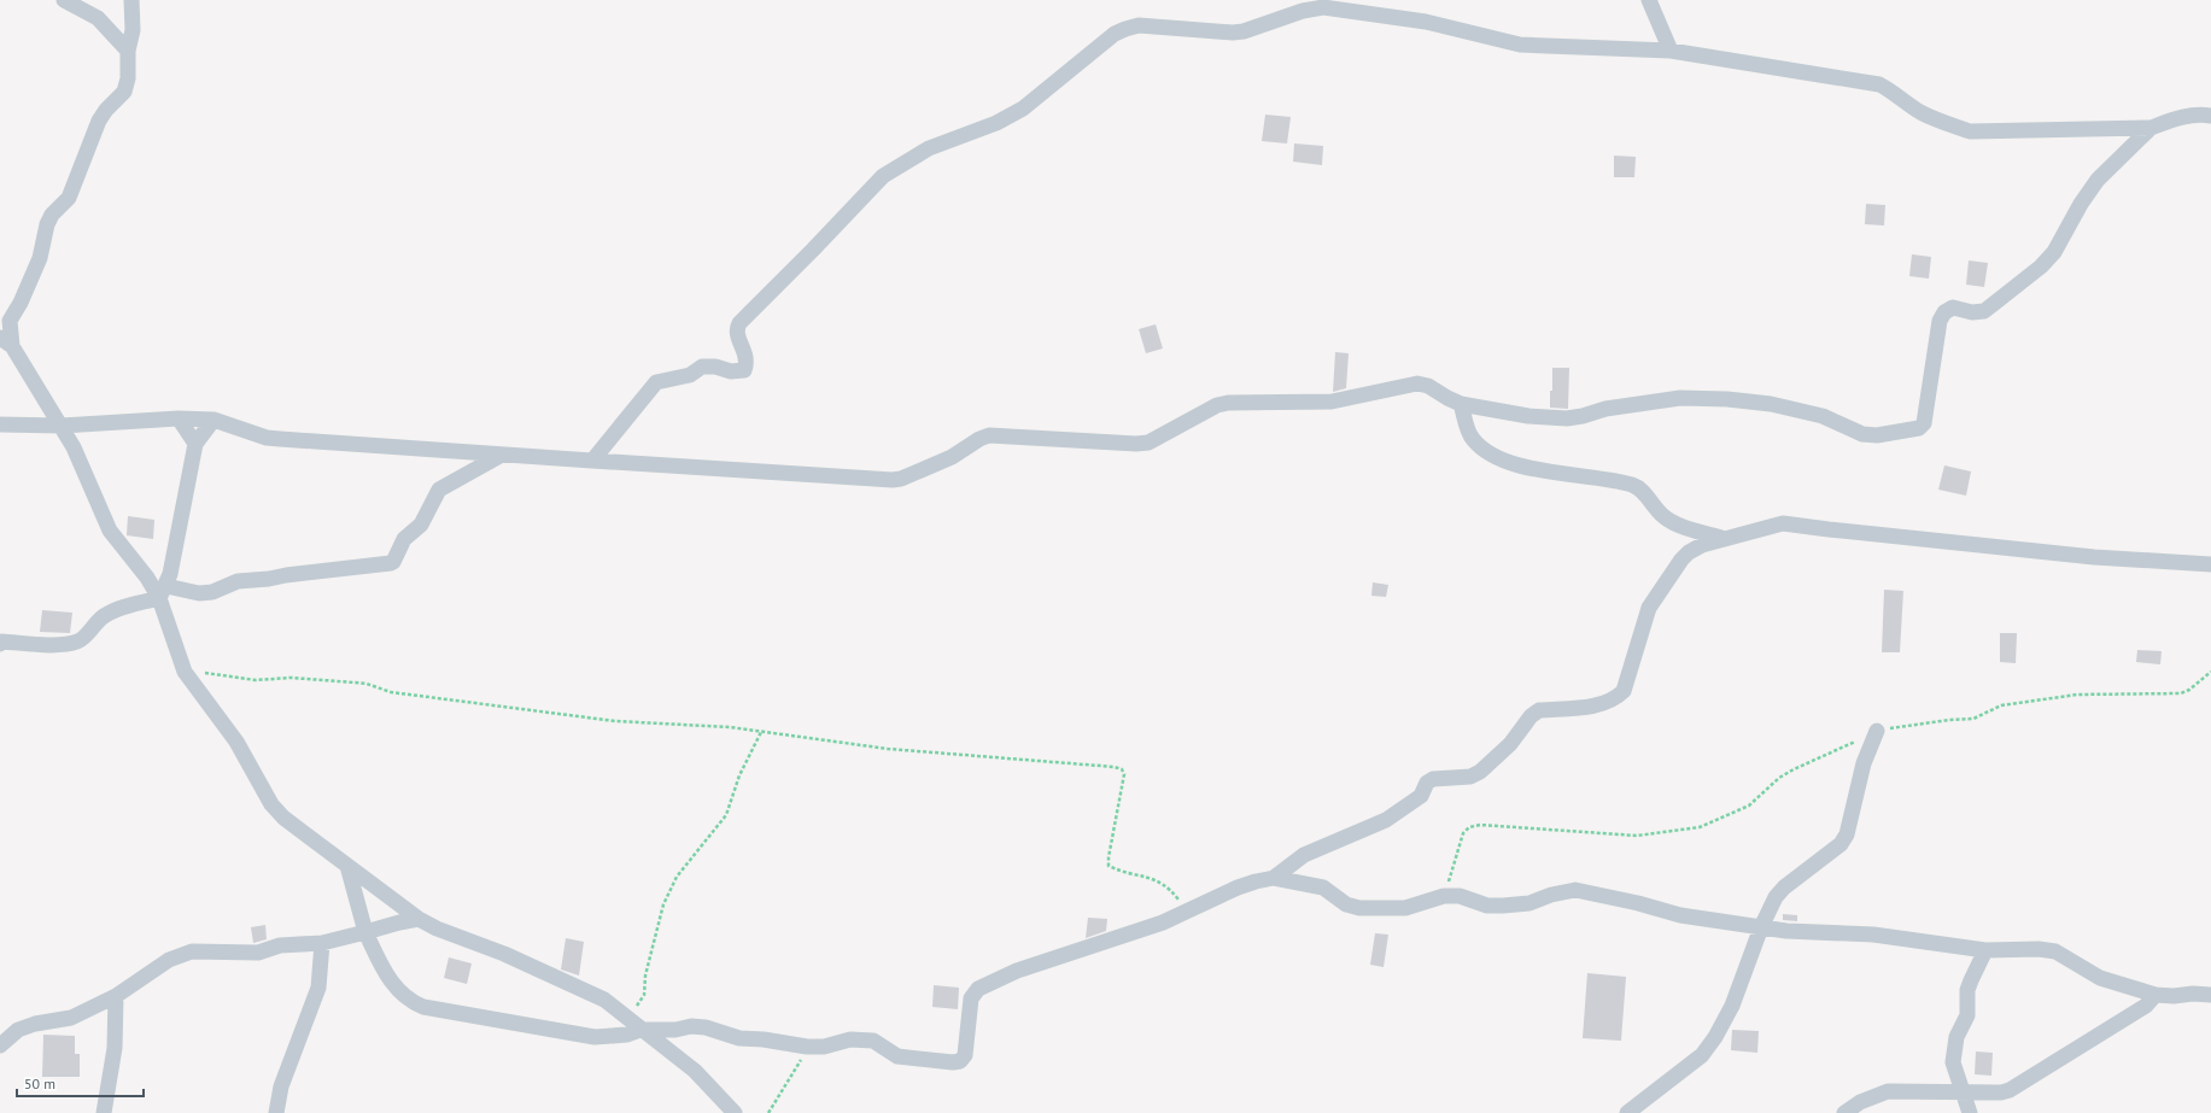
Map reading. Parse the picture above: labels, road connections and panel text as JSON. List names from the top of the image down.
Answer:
{
  "scale_bar": "50 m"
}
